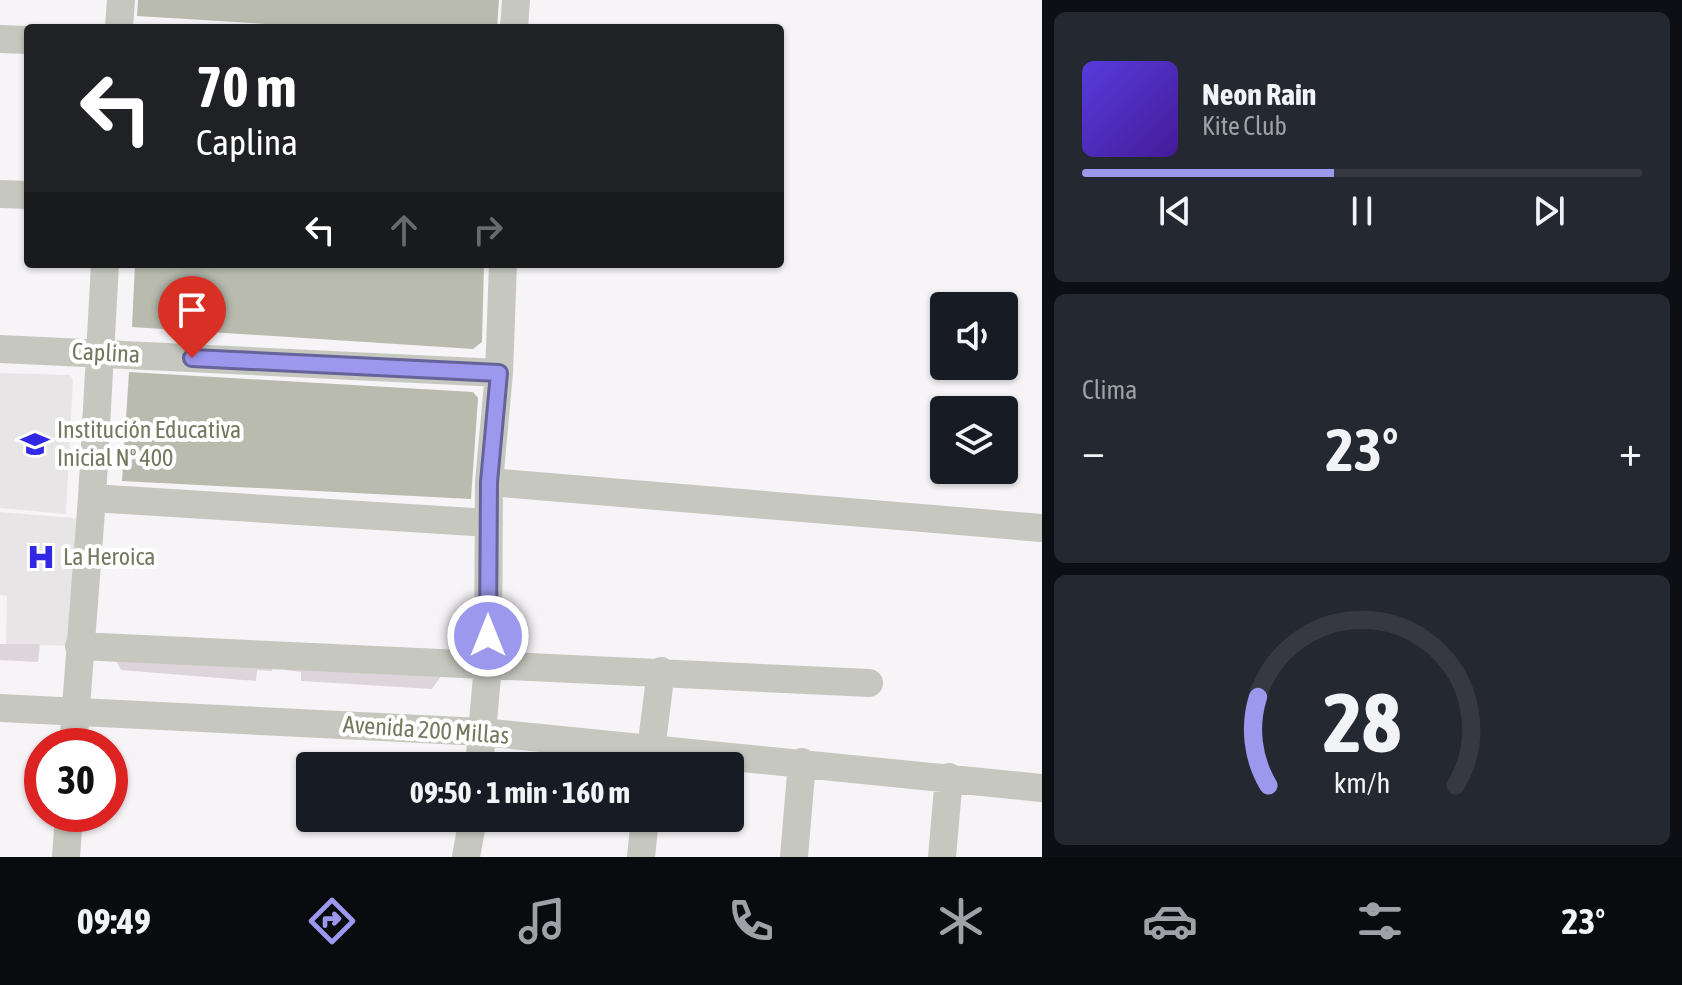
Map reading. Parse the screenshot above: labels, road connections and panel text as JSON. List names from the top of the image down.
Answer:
{
  "streets": {
    "street": ["Caplina", "Avenida 200 Millas"]
  },
  "places": {
    "school or university": ["Institución Educativa Inicial Nº 400"],
    "hospital": ["La Heroica"]
  },
  "page": {
    "turn": ["70 m", "Caplina"],
    "song": ["Neon Rain", "Kite Club"],
    "tile": "Clima",
    "heat": ["−", "23°", "+"],
    "limit": "30",
    "trip": "09:50 · 1 min · 160 m",
    "tabs": ["09:49", "23°"],
    "gauge": ["28", "km/h"]
  }
}
